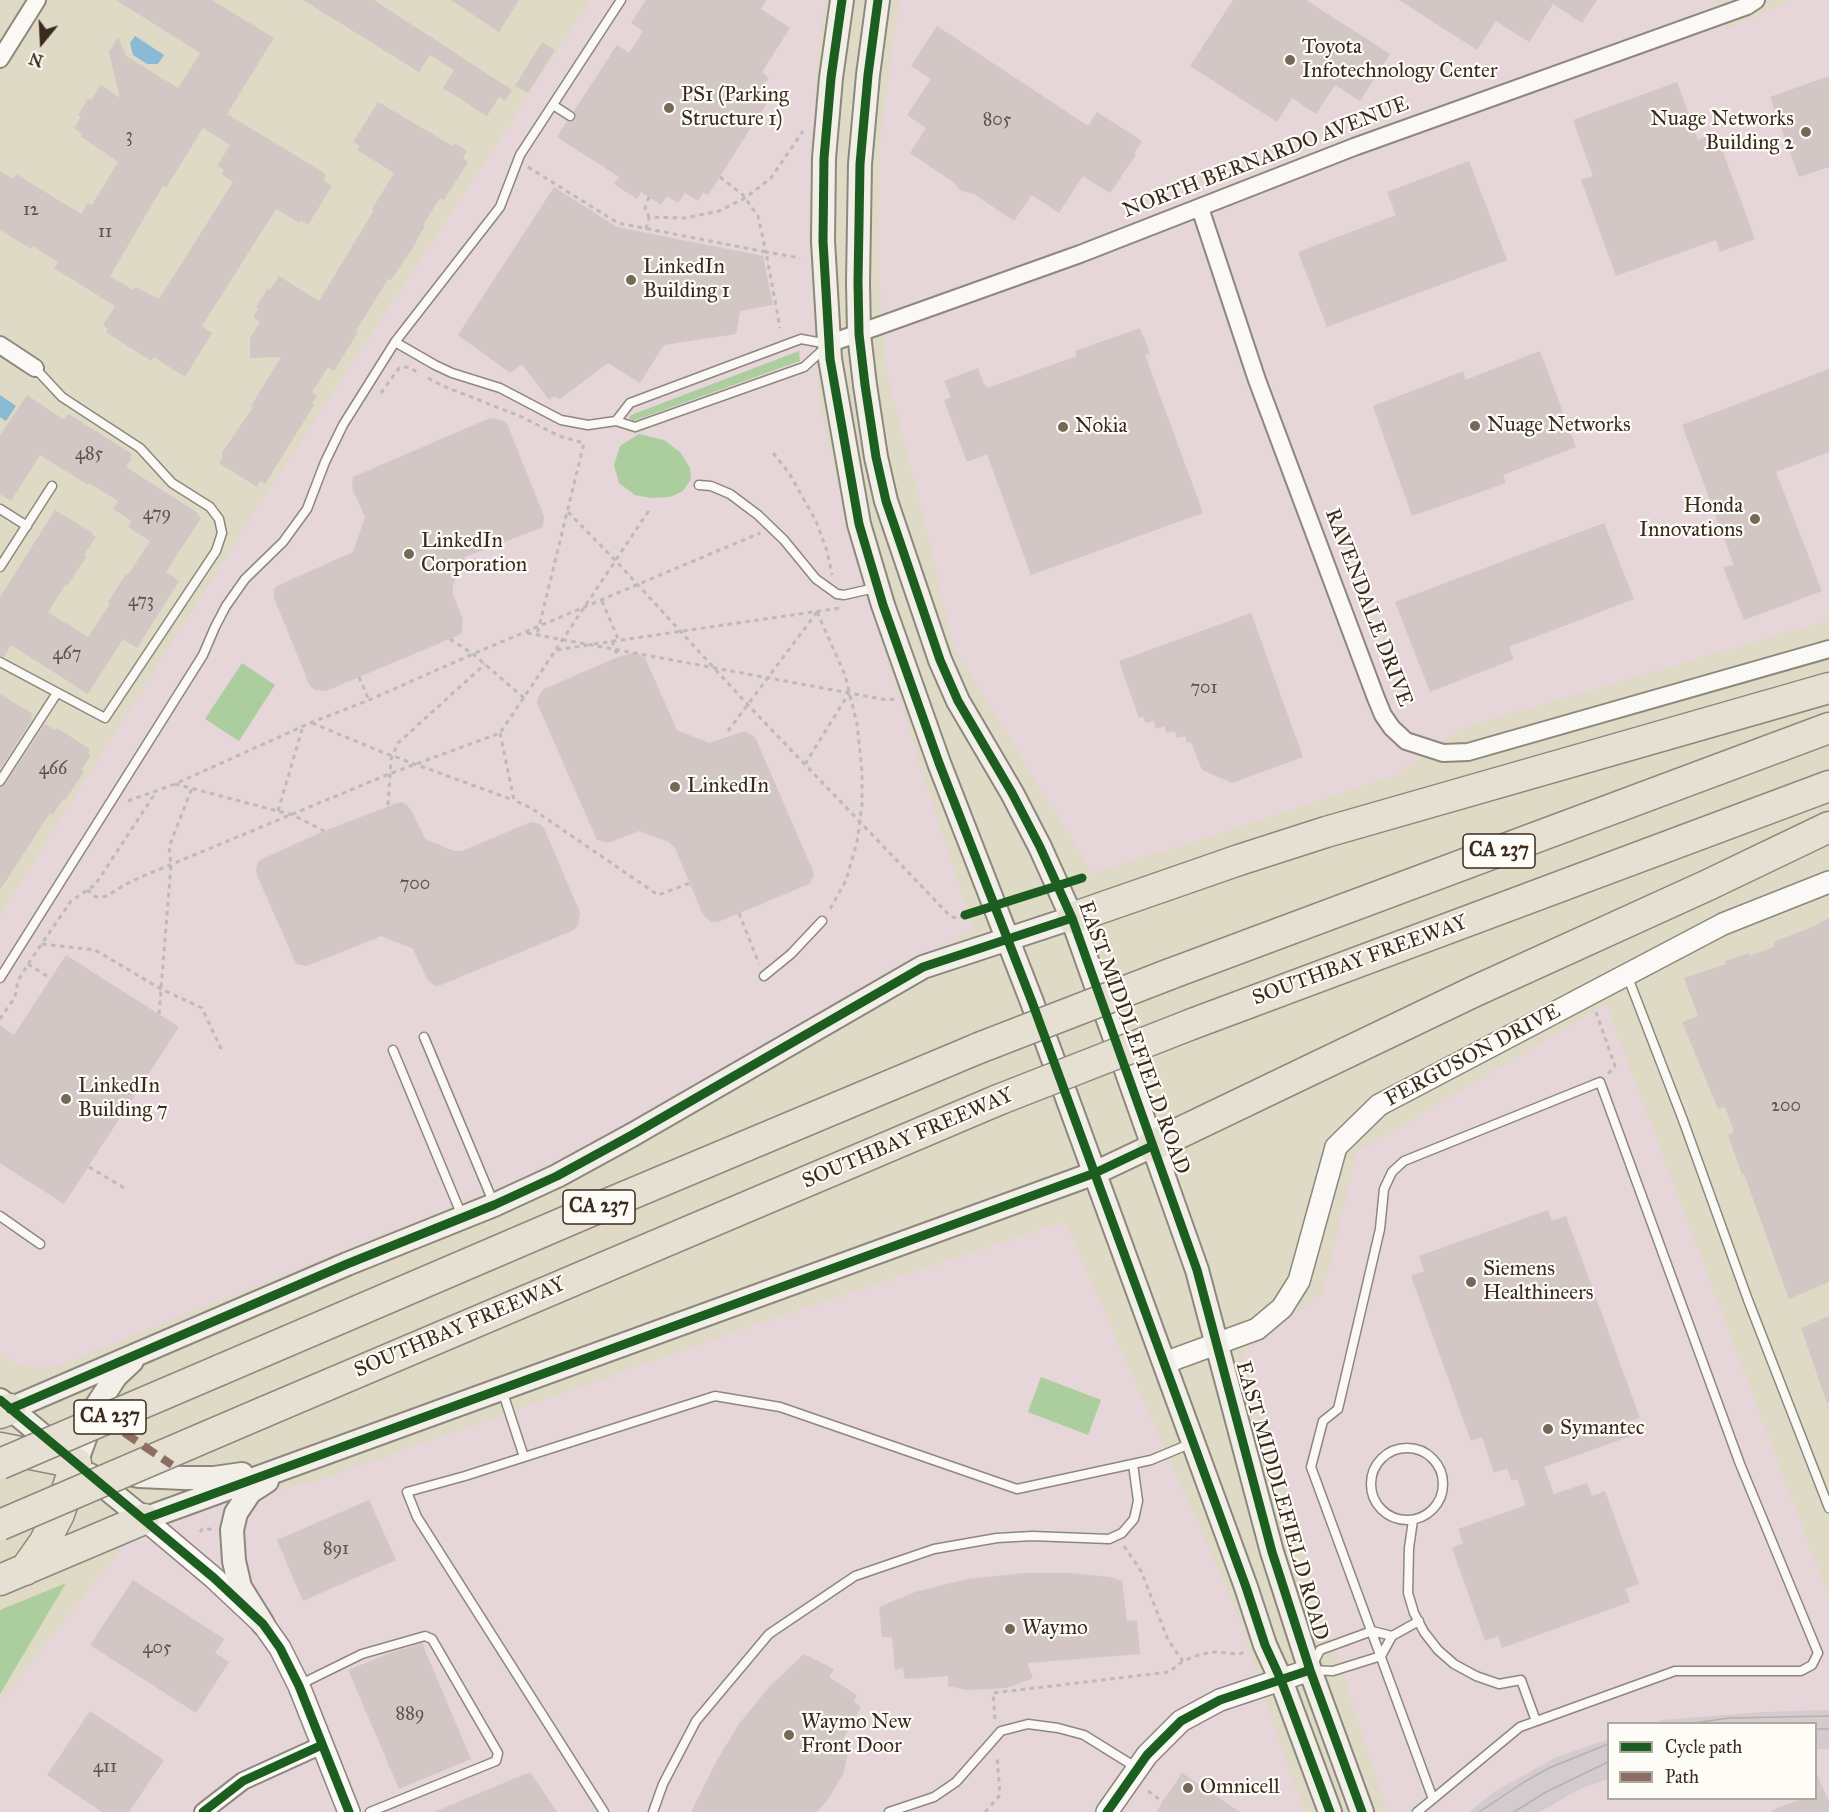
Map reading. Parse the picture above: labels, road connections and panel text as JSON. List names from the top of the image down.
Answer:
{
  "streets": {
    "highway": ["CA 237", "SOUTHBAY FREEWAY"],
    "main road": ["EAST MIDDLEFIELD ROAD"],
    "street": ["NORTH BERNARDO AVENUE", "RAVENDALE DRIVE", "FERGUSON DRIVE"]
  },
  "crossings": [
    ["NORTH BERNARDO AVENUE", "RAVENDALE DRIVE"],
    ["NORTH BERNARDO AVENUE", "EAST MIDDLEFIELD ROAD"],
    ["EAST MIDDLEFIELD ROAD", "FERGUSON DRIVE"]
  ],
  "places": [
    "Toyota Infotechnology Center",
    "PS1 (Parking Structure 1)",
    "Nuage Networks Building 2",
    "LinkedIn Building 1",
    "Nuage Networks",
    "Nokia",
    "Honda Innovations",
    "LinkedIn Corporation",
    "LinkedIn",
    "LinkedIn Building 7",
    "Siemens Healthineers",
    "Symantec",
    "Waymo",
    "Waymo New Front Door",
    "Omnicell"
  ],
  "house_numbers": [
    "805",
    "3",
    "12",
    "11",
    "485",
    "479",
    "473",
    "467",
    "701",
    "466",
    "700",
    "200",
    "891",
    "405",
    "889",
    "411"
  ],
  "legend": ["Cycle path", "Path"],
  "north": "bottom"
}
